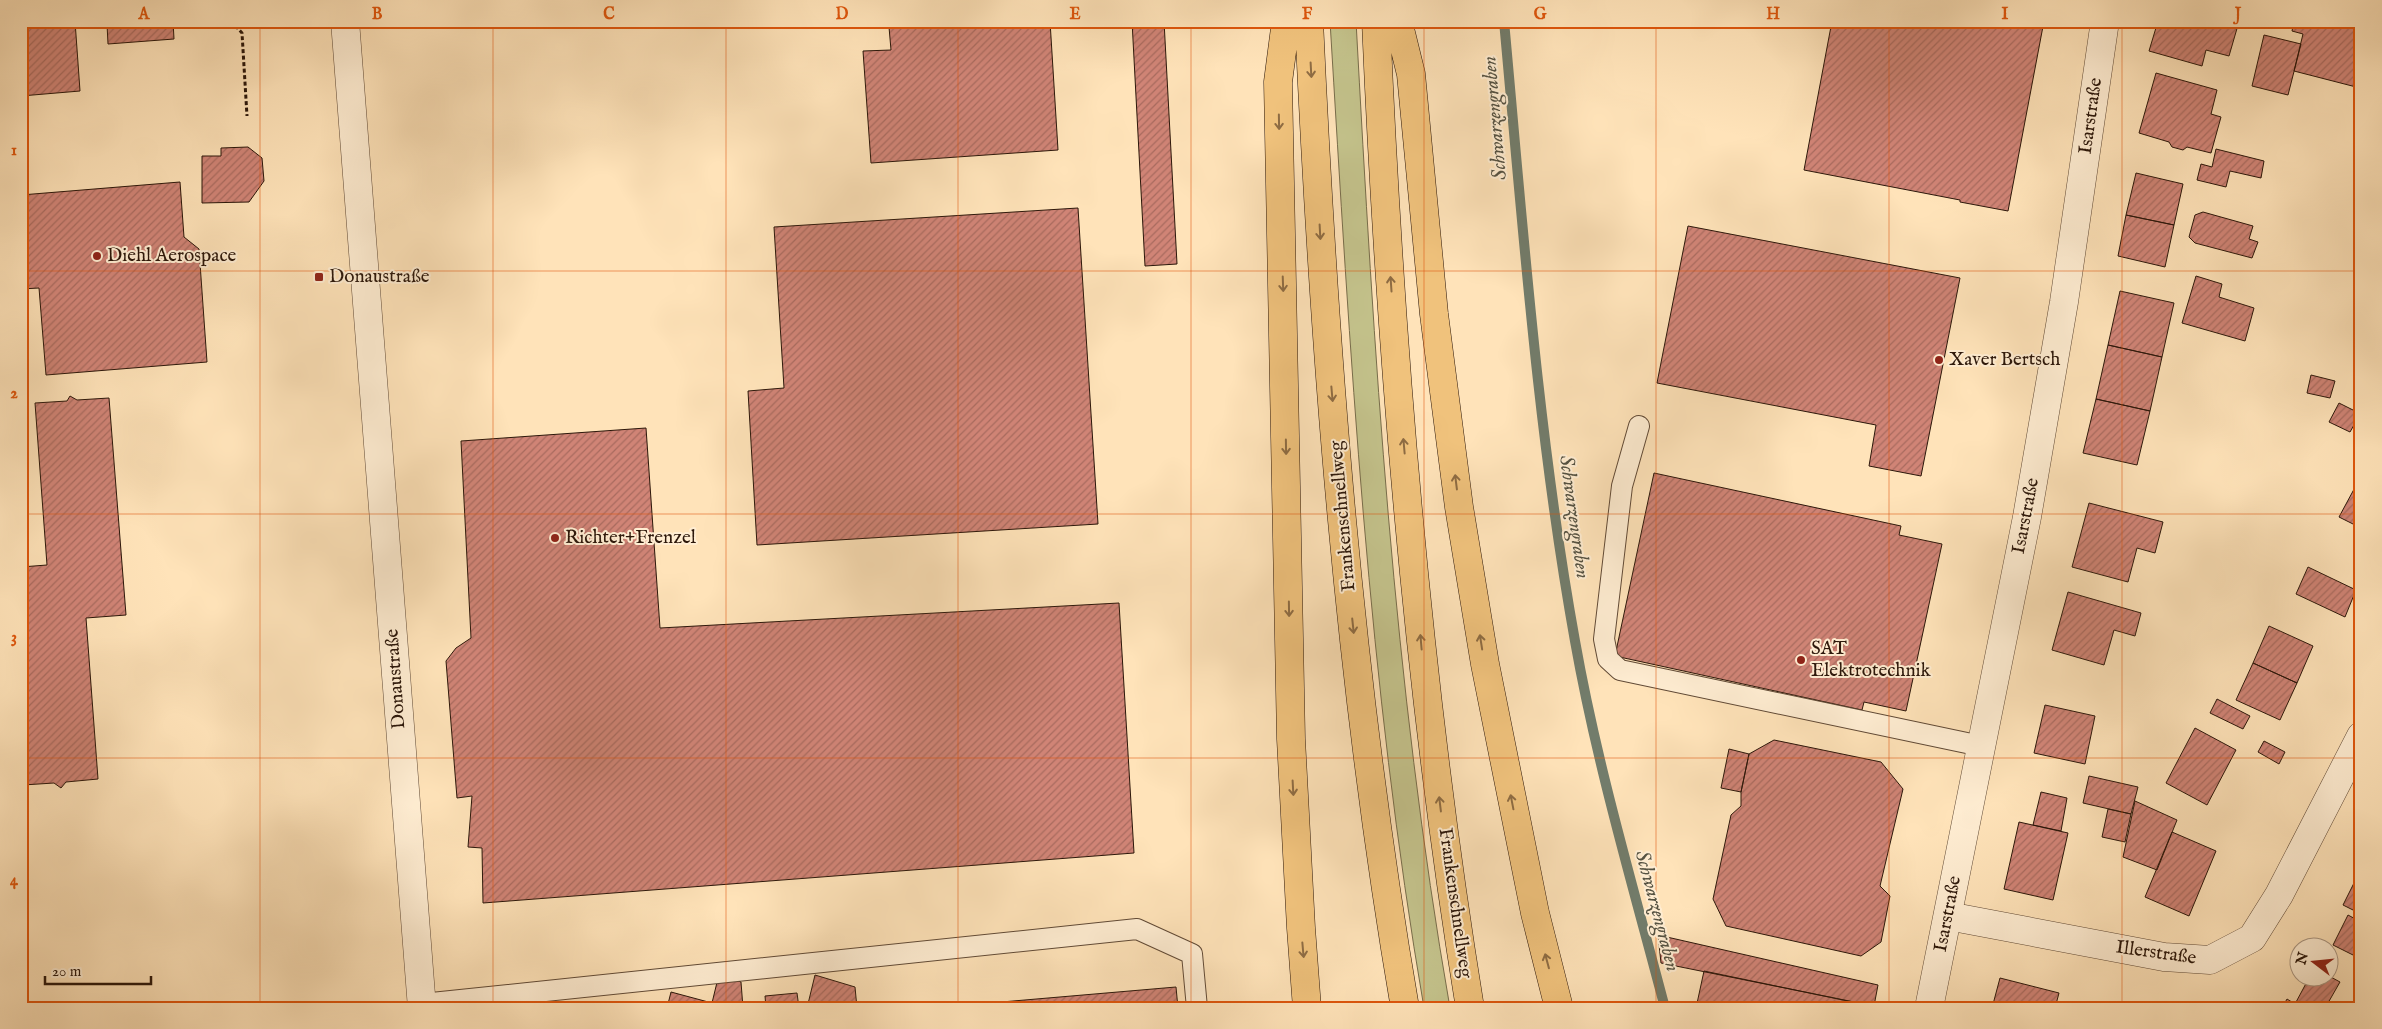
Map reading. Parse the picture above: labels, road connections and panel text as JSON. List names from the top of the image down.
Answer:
{
  "streets": {
    "highway": ["Frankenschnellweg"],
    "street": ["Isarstraße", "Donaustraße", "Illerstraße"]
  },
  "crossings": [
    ["Isarstraße", "Illerstraße"]
  ],
  "water": ["Schwarzengraben"],
  "places": {
    "other": [
      "Diehl Aerospace",
      "Xaver Bertsch",
      "Richter+Frenzel",
      "SAT Elektrotechnik"
    ],
    "transit": ["Donaustraße"]
  },
  "scale_bar": "20 m",
  "north": "left",
  "grid": {
    "columns": [
      "A",
      "B",
      "C",
      "D",
      "E",
      "F",
      "G",
      "H",
      "I",
      "J"
    ],
    "rows": [
      "1",
      "2",
      "3",
      "4"
    ]
  }
}
